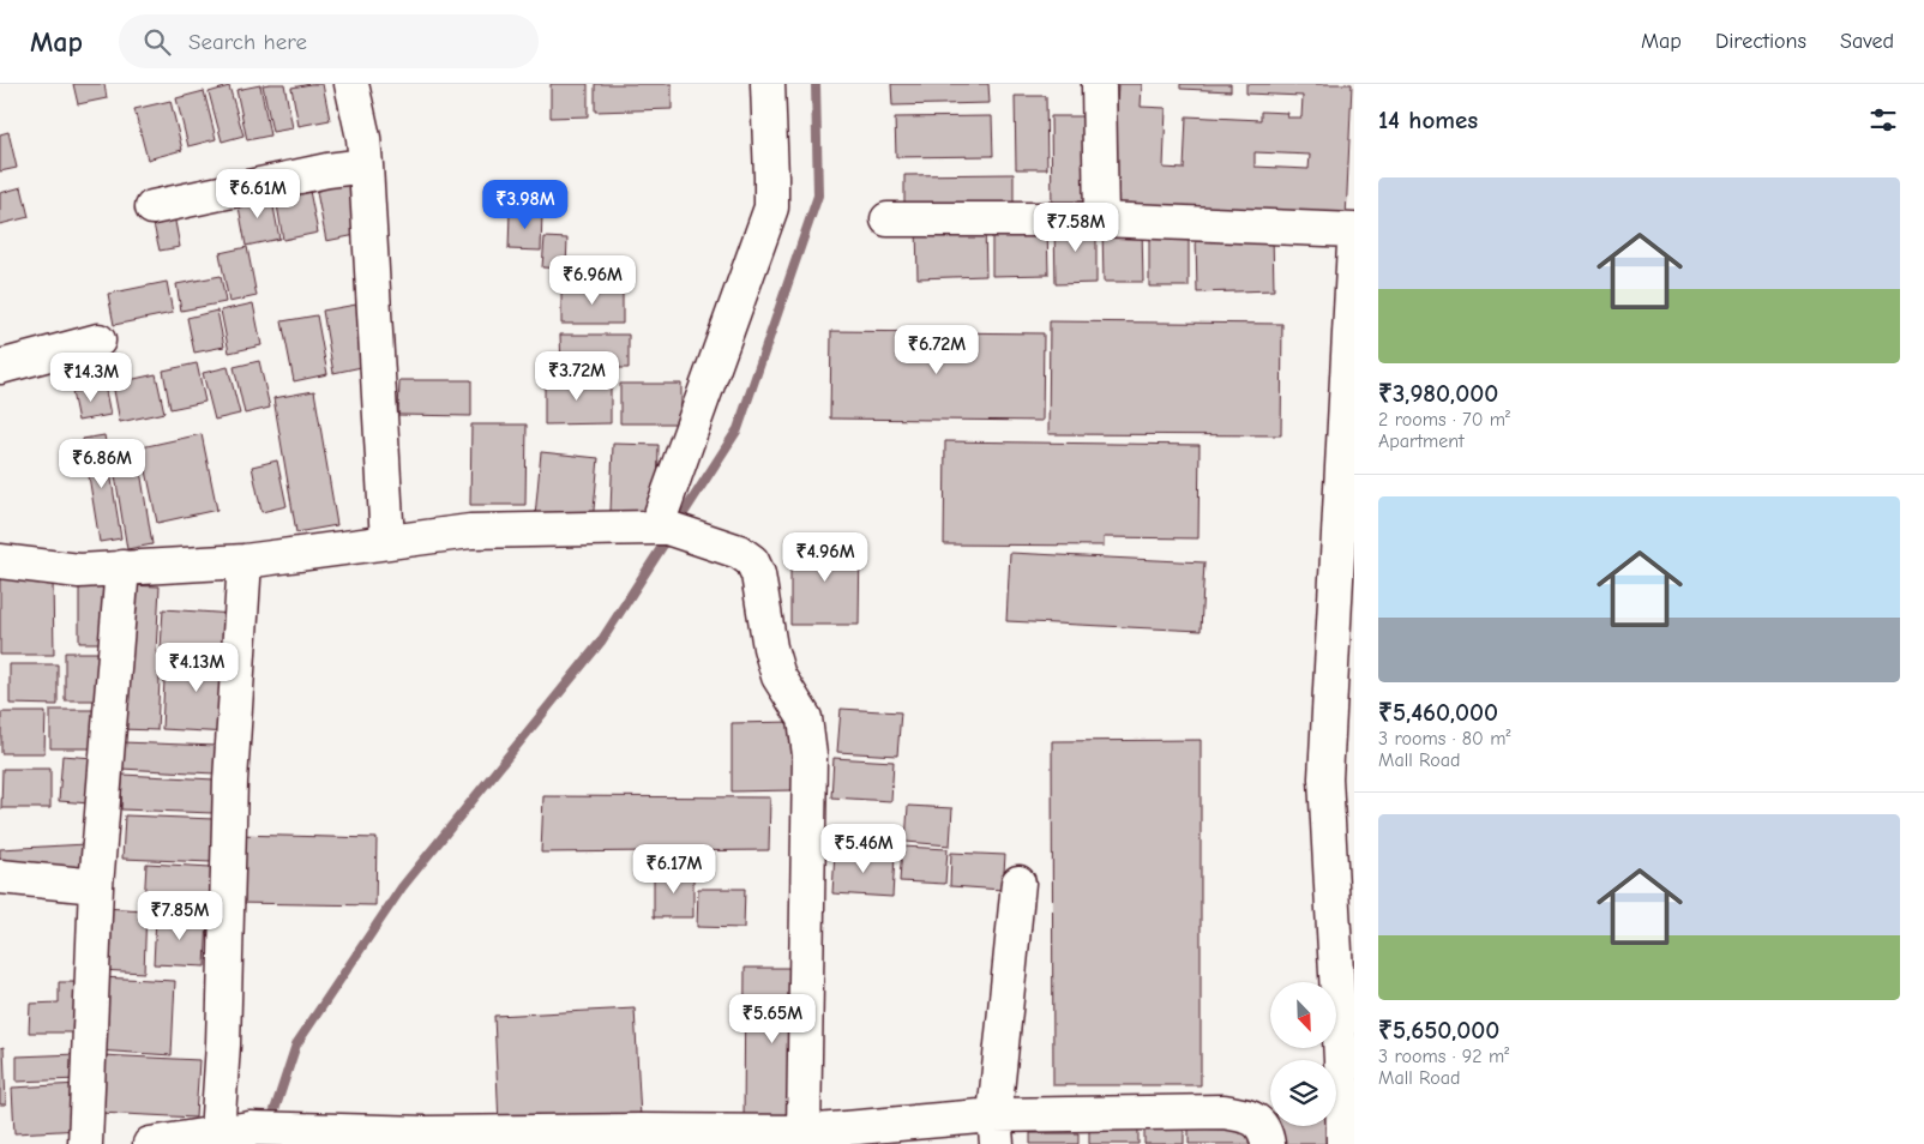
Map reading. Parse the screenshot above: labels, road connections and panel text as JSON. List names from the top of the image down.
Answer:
{
  "north": "bottom right",
  "page": {
    "header": "Map",
    "search": "Search here",
    "nav": ["Map", "Directions", "Saved"],
    "heading": "14 homes",
    "list": [
      {
        "name": "₹3,980,000",
        "note": "2 rooms · 70 m² · Apartment"
      },
      {
        "name": "₹5,460,000",
        "note": "3 rooms · 80 m² · Mall Road"
      },
      {
        "name": "₹5,650,000",
        "note": "3 rooms · 92 m² · Mall Road"
      }
    ],
    "price": [
      "₹6.61M",
      "₹3.98M",
      "₹7.58M",
      "₹6.96M",
      "₹6.72M",
      "₹3.72M",
      "₹14.3M",
      "₹6.86M",
      "₹4.96M",
      "₹4.13M",
      "₹5.46M",
      "₹6.17M",
      "₹7.85M",
      "₹5.65M"
    ]
  }
}
